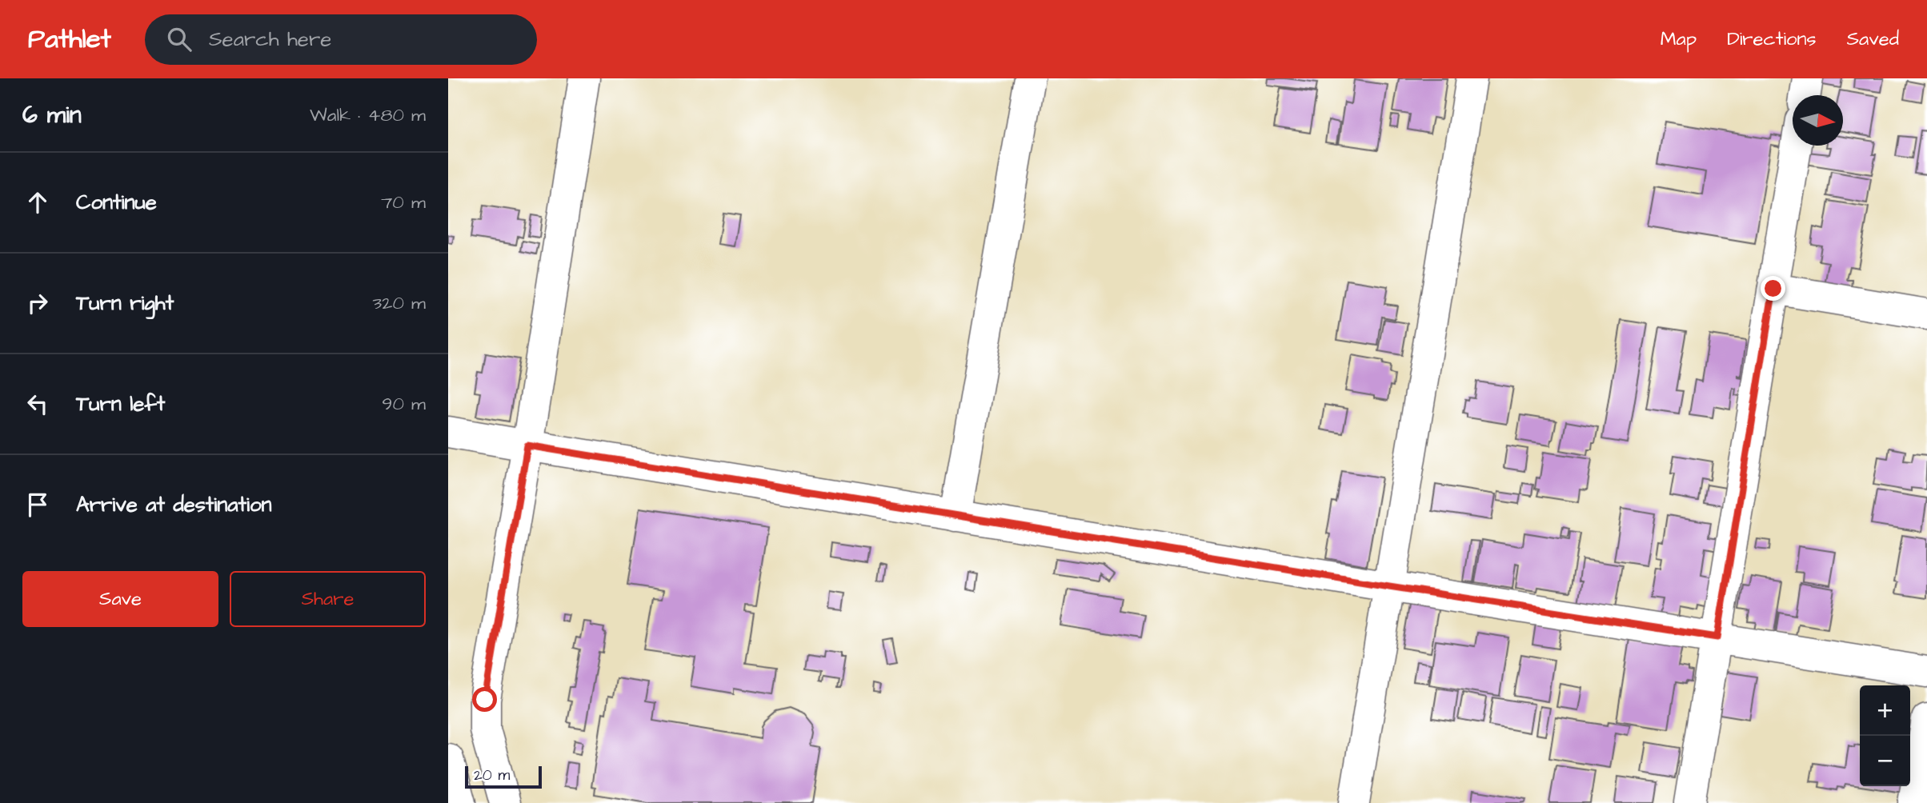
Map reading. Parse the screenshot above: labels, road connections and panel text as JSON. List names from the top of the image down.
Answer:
{
  "scale_bar": "20 m",
  "north": "right",
  "page": {
    "header": "Pathlet",
    "search": "Search here",
    "nav": ["Map", "Directions", "Saved"],
    "heading": ["6 min", "Walk · 480 m"],
    "list": [
      ["Continue", "70 m"],
      ["Turn right", "320 m"],
      ["Turn left", "90 m"],
      "Arrive at destination"
    ],
    "buttons": ["Save", "Share"],
    "map_buttons": ["+", "−"],
    "scale": "20 m"
  }
}
